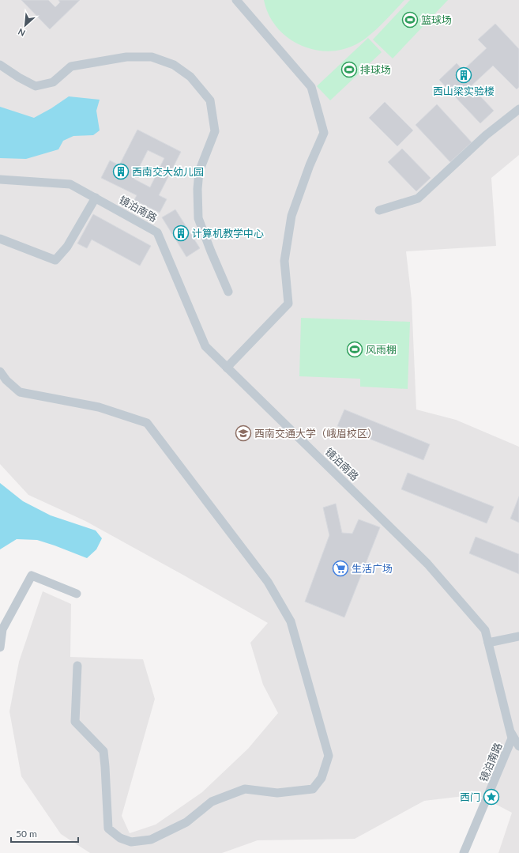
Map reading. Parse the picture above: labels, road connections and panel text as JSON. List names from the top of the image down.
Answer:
{
  "streets": {
    "street": ["镜泊南路"]
  },
  "places": {
    "sports": ["篮球场", "排球场", "风雨棚"],
    "building": ["西山梁实验楼", "西南交大幼儿园", "计算机教学中心"],
    "school or university": ["西南交通大学（峨眉校区）"],
    "supermarket": ["生活广场"],
    "place": ["西门"]
  },
  "scale_bar": "50 m",
  "north": "bottom left"
}
